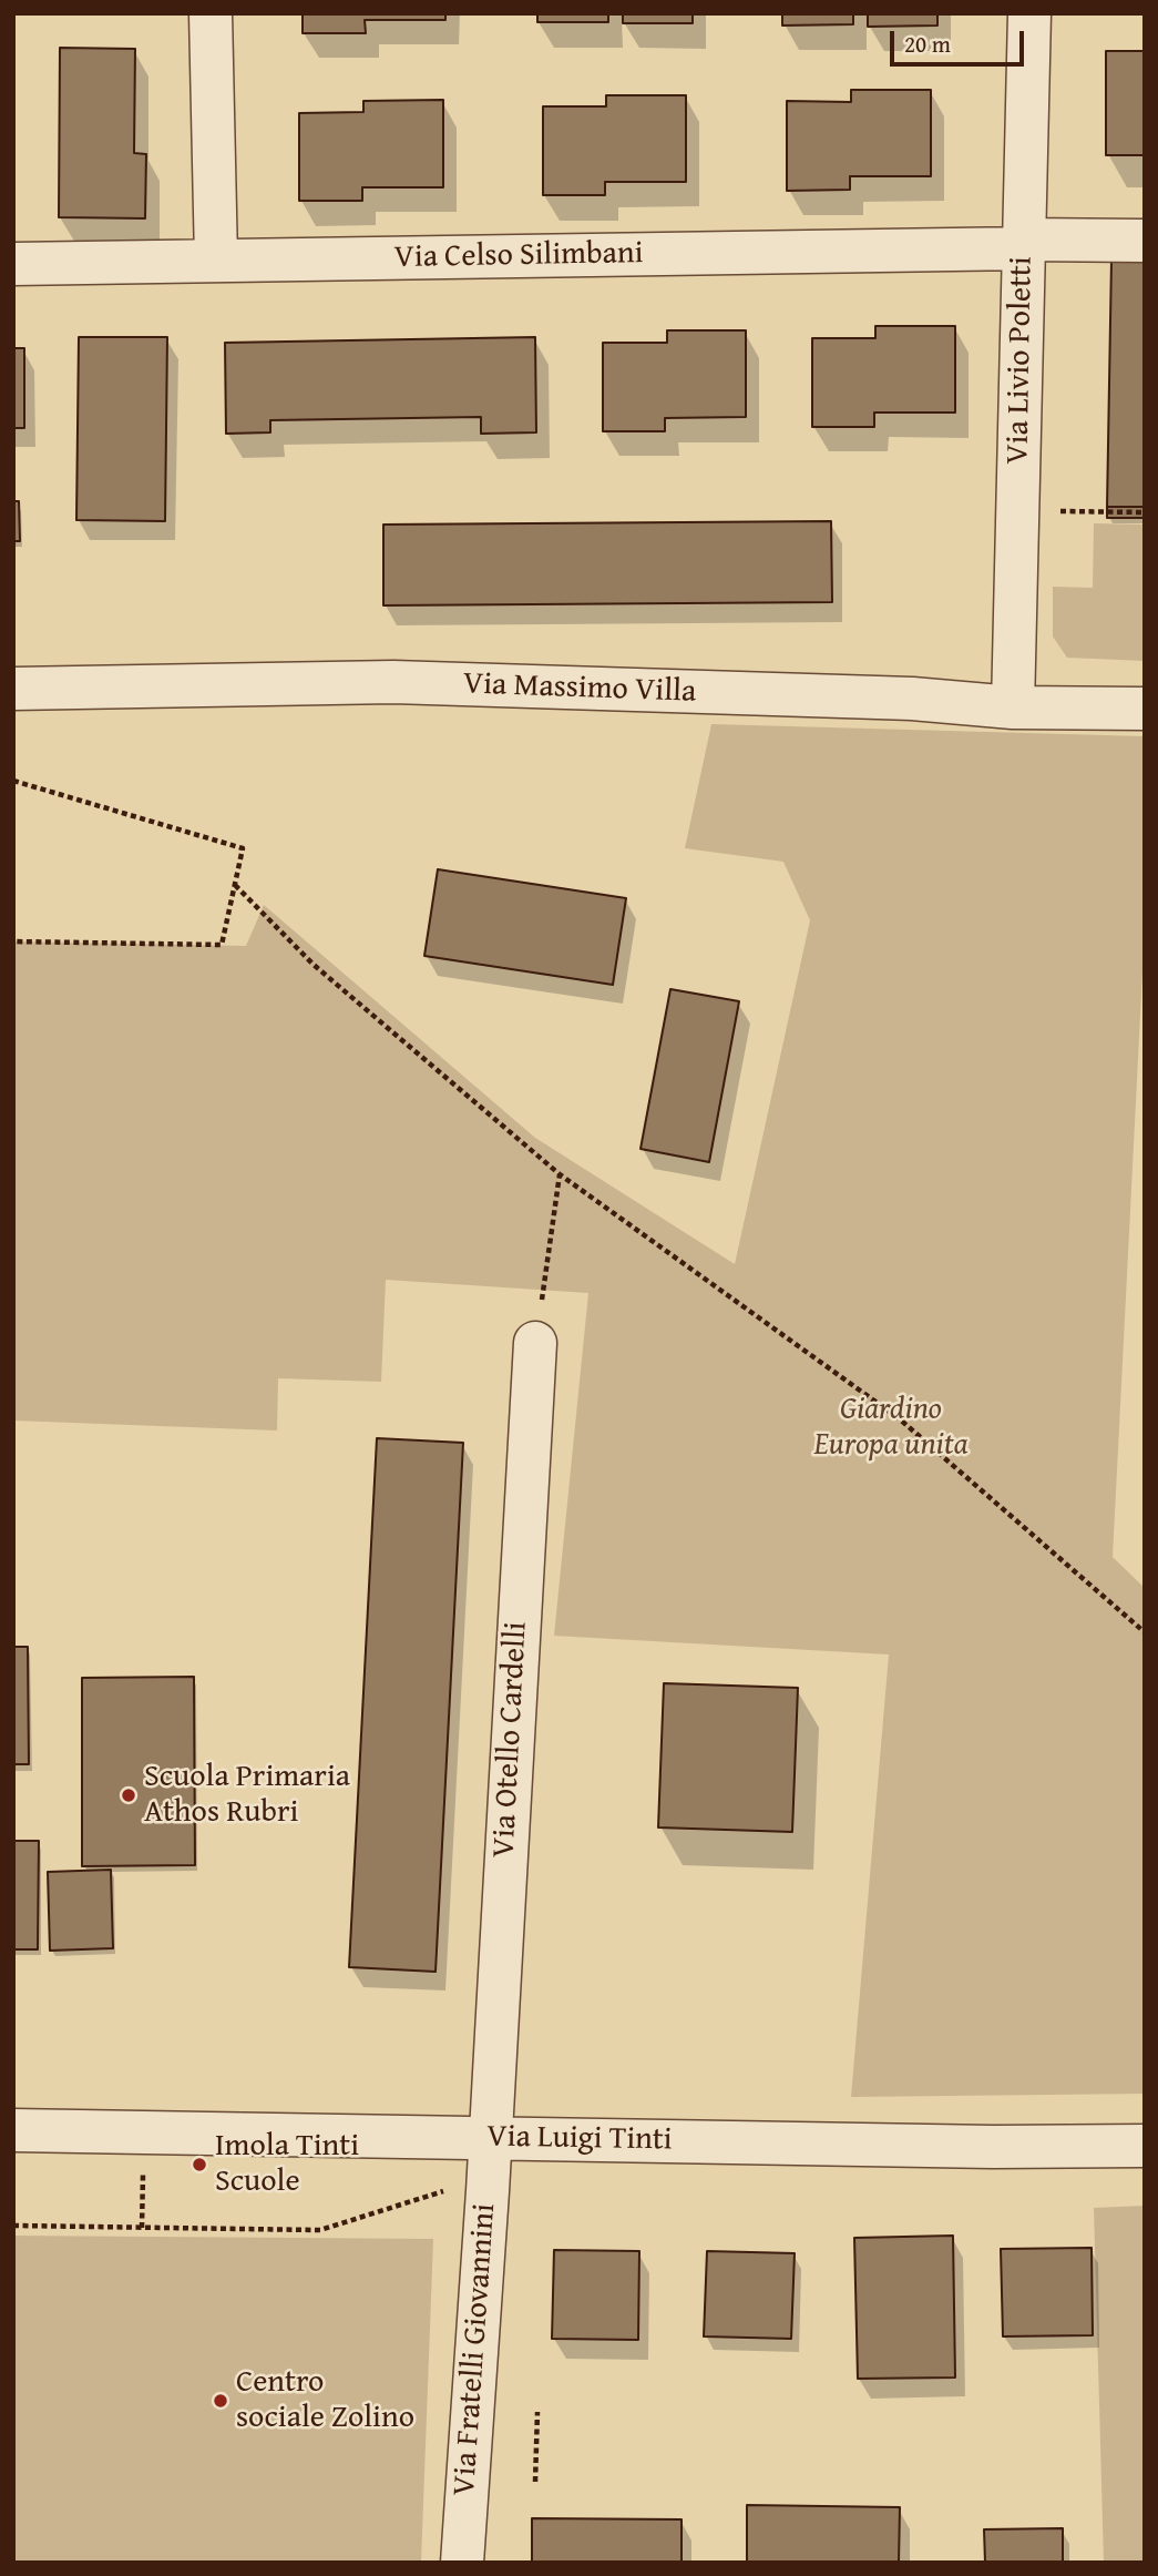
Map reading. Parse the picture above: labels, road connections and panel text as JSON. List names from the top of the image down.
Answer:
{
  "streets": {
    "street": [
      "Via Celso Silimbani",
      "Via Livio Poletti",
      "Via Massimo Villa",
      "Via Otello Cardelli",
      "Via Luigi Tinti",
      "Via Fratelli Giovannini"
    ]
  },
  "crossings": [
    ["Via Celso Silimbani", "Via Livio Poletti"],
    ["Via Livio Poletti", "Via Massimo Villa"],
    ["Via Otello Cardelli", "Via Luigi Tinti"],
    ["Via Otello Cardelli", "Via Fratelli Giovannini"],
    ["Via Luigi Tinti", "Via Fratelli Giovannini"]
  ],
  "parks": ["Giardino Europa unita"],
  "places": ["Scuola Primaria Athos Rubri", "Imola Tinti Scuole", "Centro sociale Zolino"],
  "scale_bar": "20 m"
}
